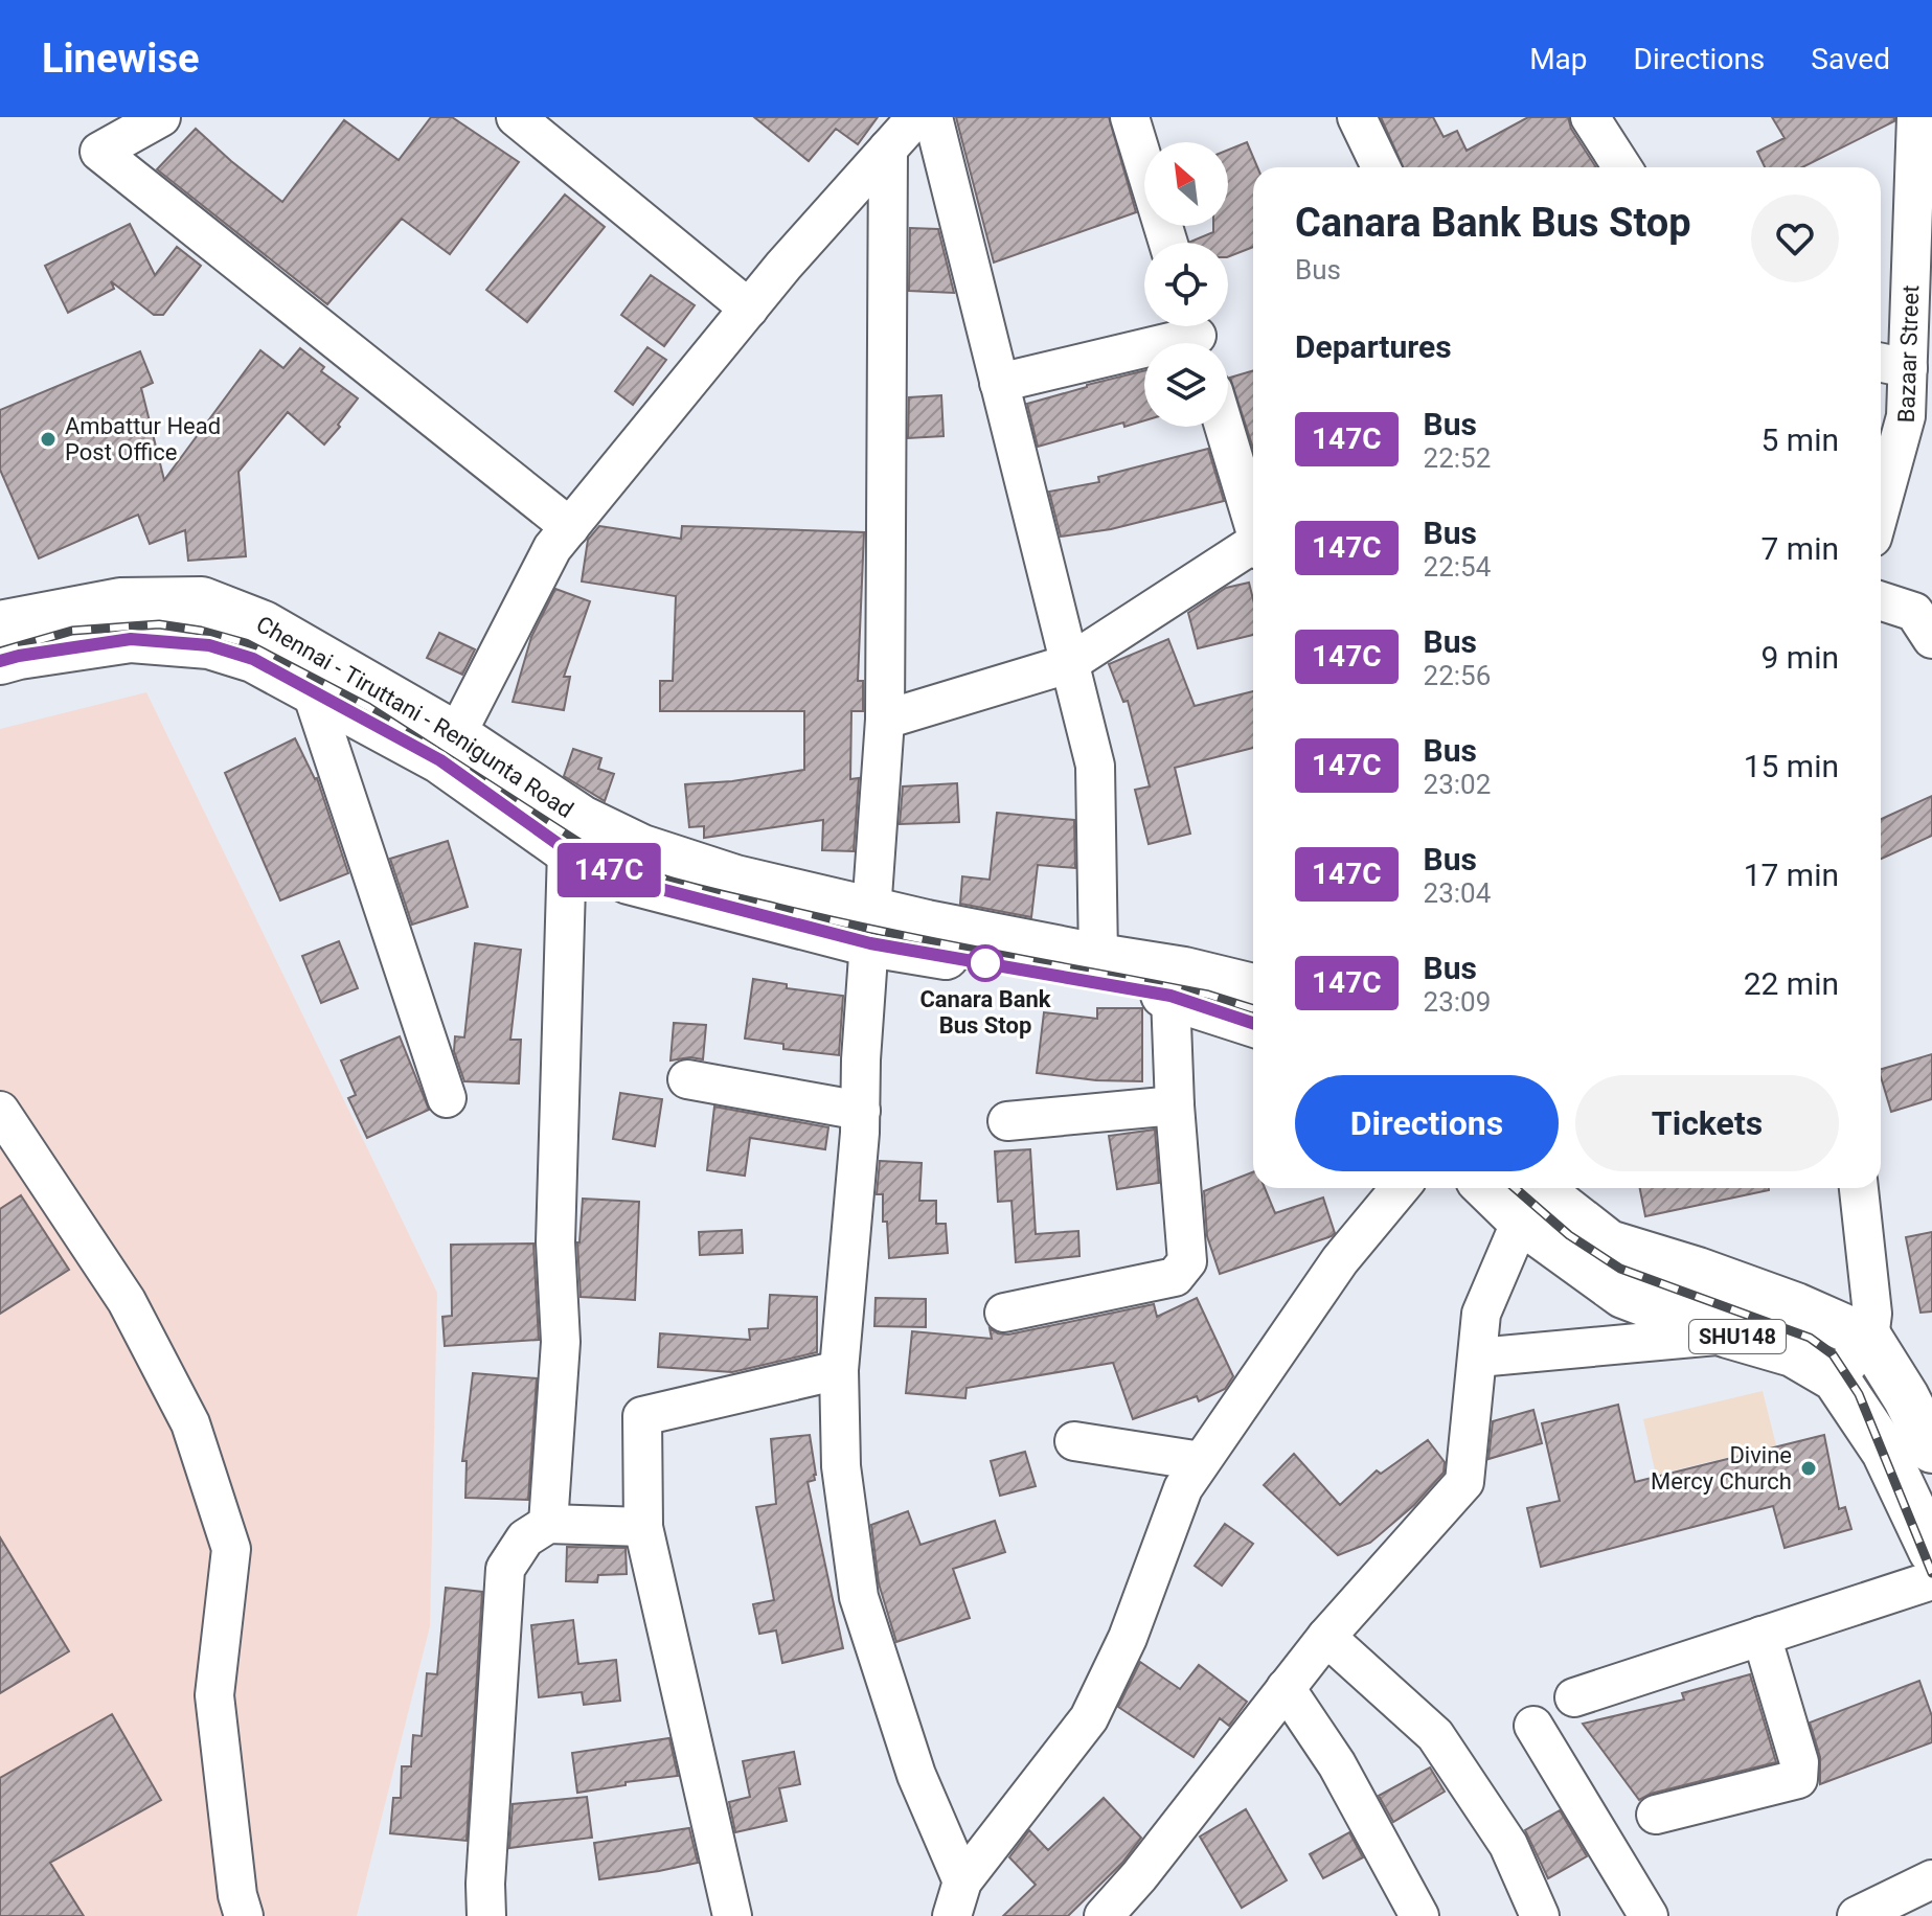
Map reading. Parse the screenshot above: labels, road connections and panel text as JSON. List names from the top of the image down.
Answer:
{
  "streets": {
    "highway": ["Chennai - Tiruttani - Renigunta Road", "SHU148"],
    "street": ["Bazaar Street"]
  },
  "places": ["Ambattur Head Post Office", "Canara Bank Bus Stop", "Divine Mercy Church"],
  "lines": ["bus line 147C"],
  "north": "top left",
  "page": {
    "header": "Linewise",
    "nav": ["Map", "Directions", "Saved"],
    "on_map": "147C",
    "heading": [
      ["Canara Bank Bus Stop", "Bus"],
      "Departures"
    ],
    "list": [
      {
        "mark": "147C",
        "name": "Bus",
        "note": "22:52",
        "value": "5 min"
      },
      {
        "mark": "147C",
        "name": "Bus",
        "note": "22:54",
        "value": "7 min"
      },
      {
        "mark": "147C",
        "name": "Bus",
        "note": "22:56",
        "value": "9 min"
      },
      {
        "mark": "147C",
        "name": "Bus",
        "note": "23:02",
        "value": "15 min"
      },
      {
        "mark": "147C",
        "name": "Bus",
        "note": "23:04",
        "value": "17 min"
      },
      {
        "mark": "147C",
        "name": "Bus",
        "note": "23:09",
        "value": "22 min"
      }
    ],
    "buttons": ["Directions", "Tickets"]
  }
}
